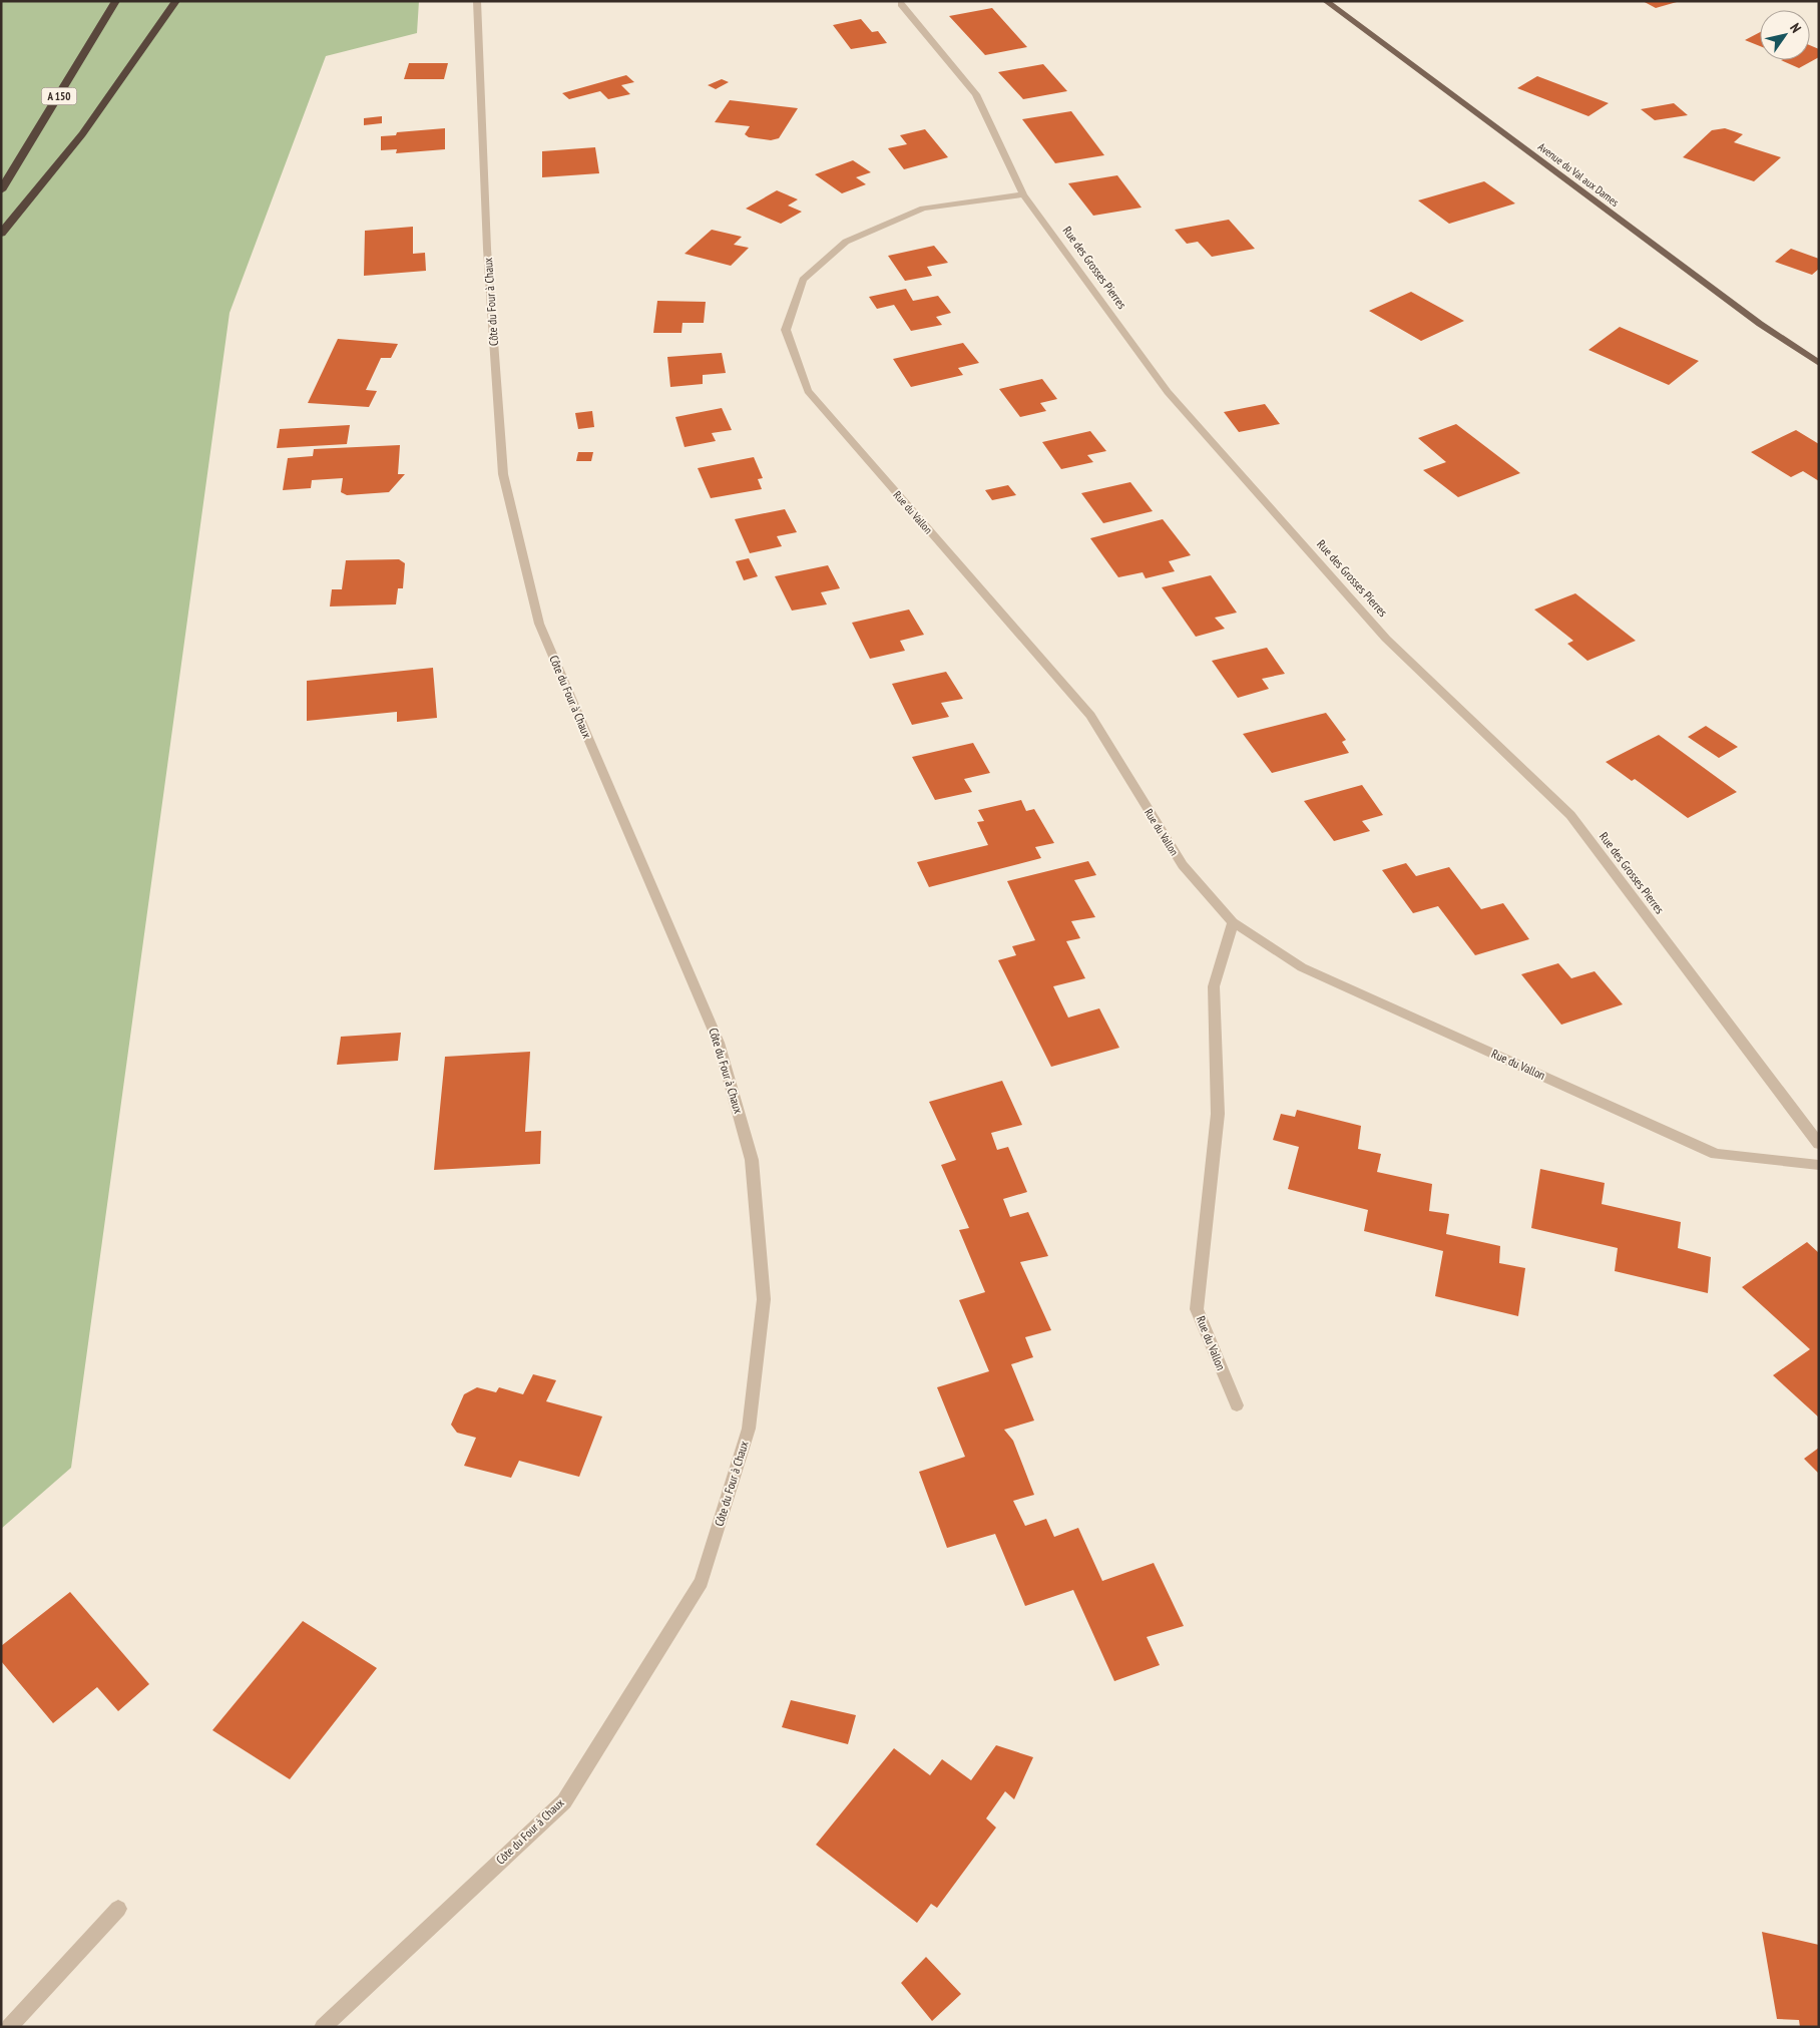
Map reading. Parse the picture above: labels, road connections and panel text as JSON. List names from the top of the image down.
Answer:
{
  "streets": {
    "highway": ["A 150"],
    "main road": ["Avenue du Val aux Dames"],
    "street": ["Rue des Grosses Pierres", "Côte du Four à Chaux", "Rue du Vallon"]
  },
  "crossings": [
    ["Rue des Grosses Pierres", "Rue du Vallon"]
  ],
  "north": "top right"
}
